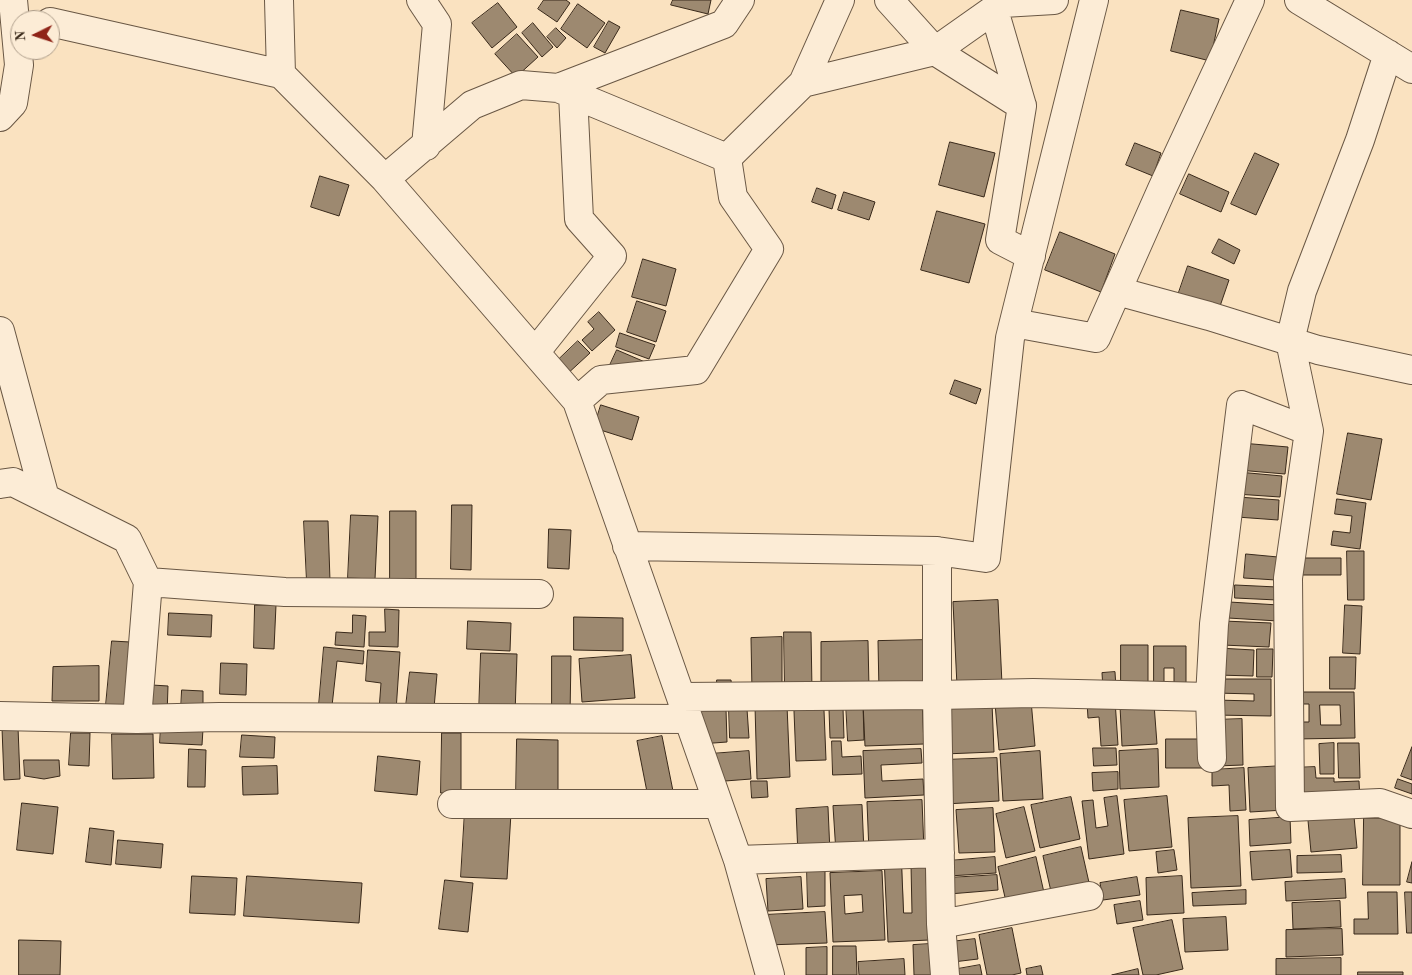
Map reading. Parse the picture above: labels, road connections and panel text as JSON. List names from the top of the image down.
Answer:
{
  "north": "left"
}
